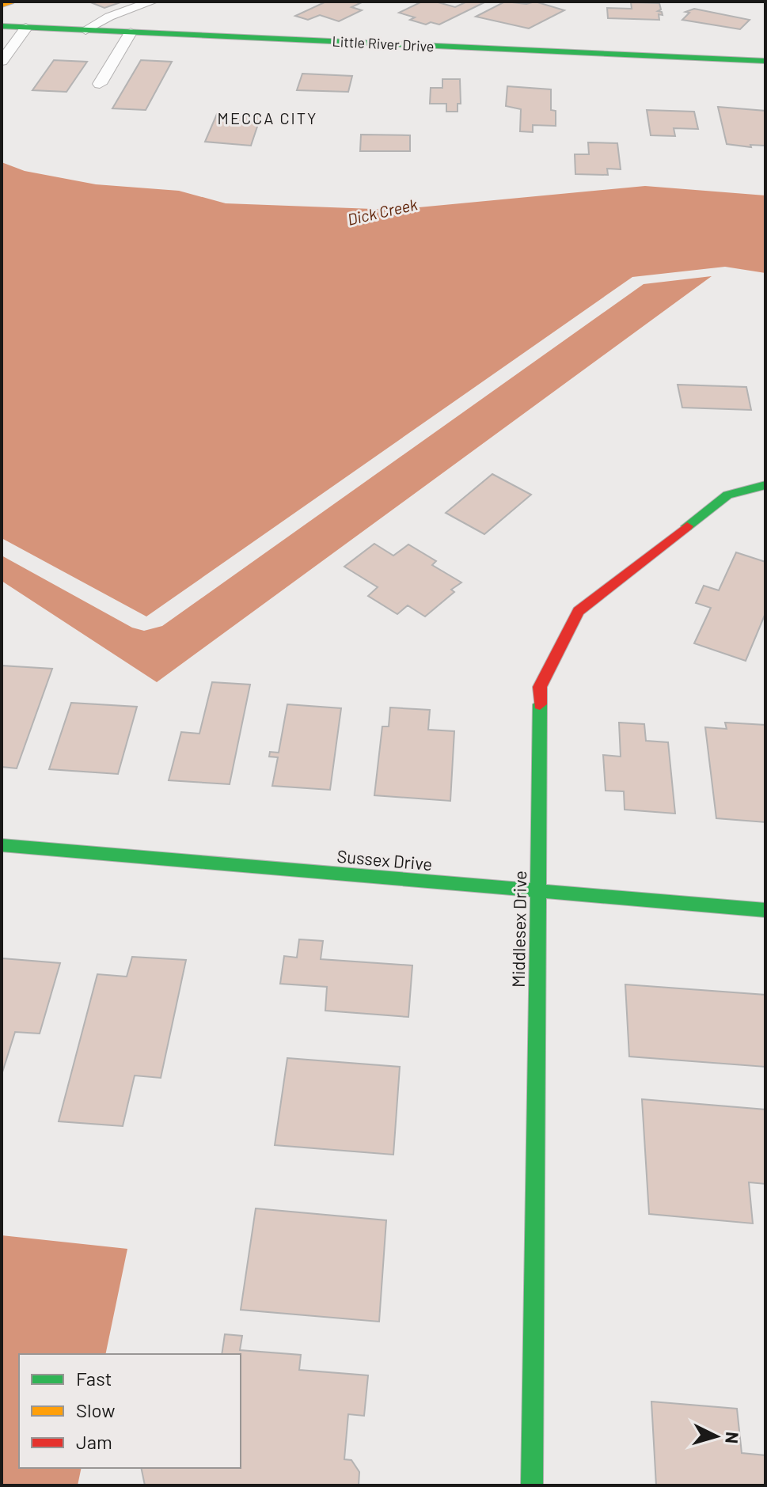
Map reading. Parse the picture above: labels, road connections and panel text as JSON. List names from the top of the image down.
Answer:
{
  "streets": {
    "street": ["Little River Drive", "Sussex Drive", "Middlesex Drive"]
  },
  "crossings": [
    ["Sussex Drive", "Middlesex Drive"]
  ],
  "districts": ["MECCA CITY"],
  "water": ["Dick Creek"],
  "legend": ["Fast", "Slow", "Jam"],
  "north": "right"
}
